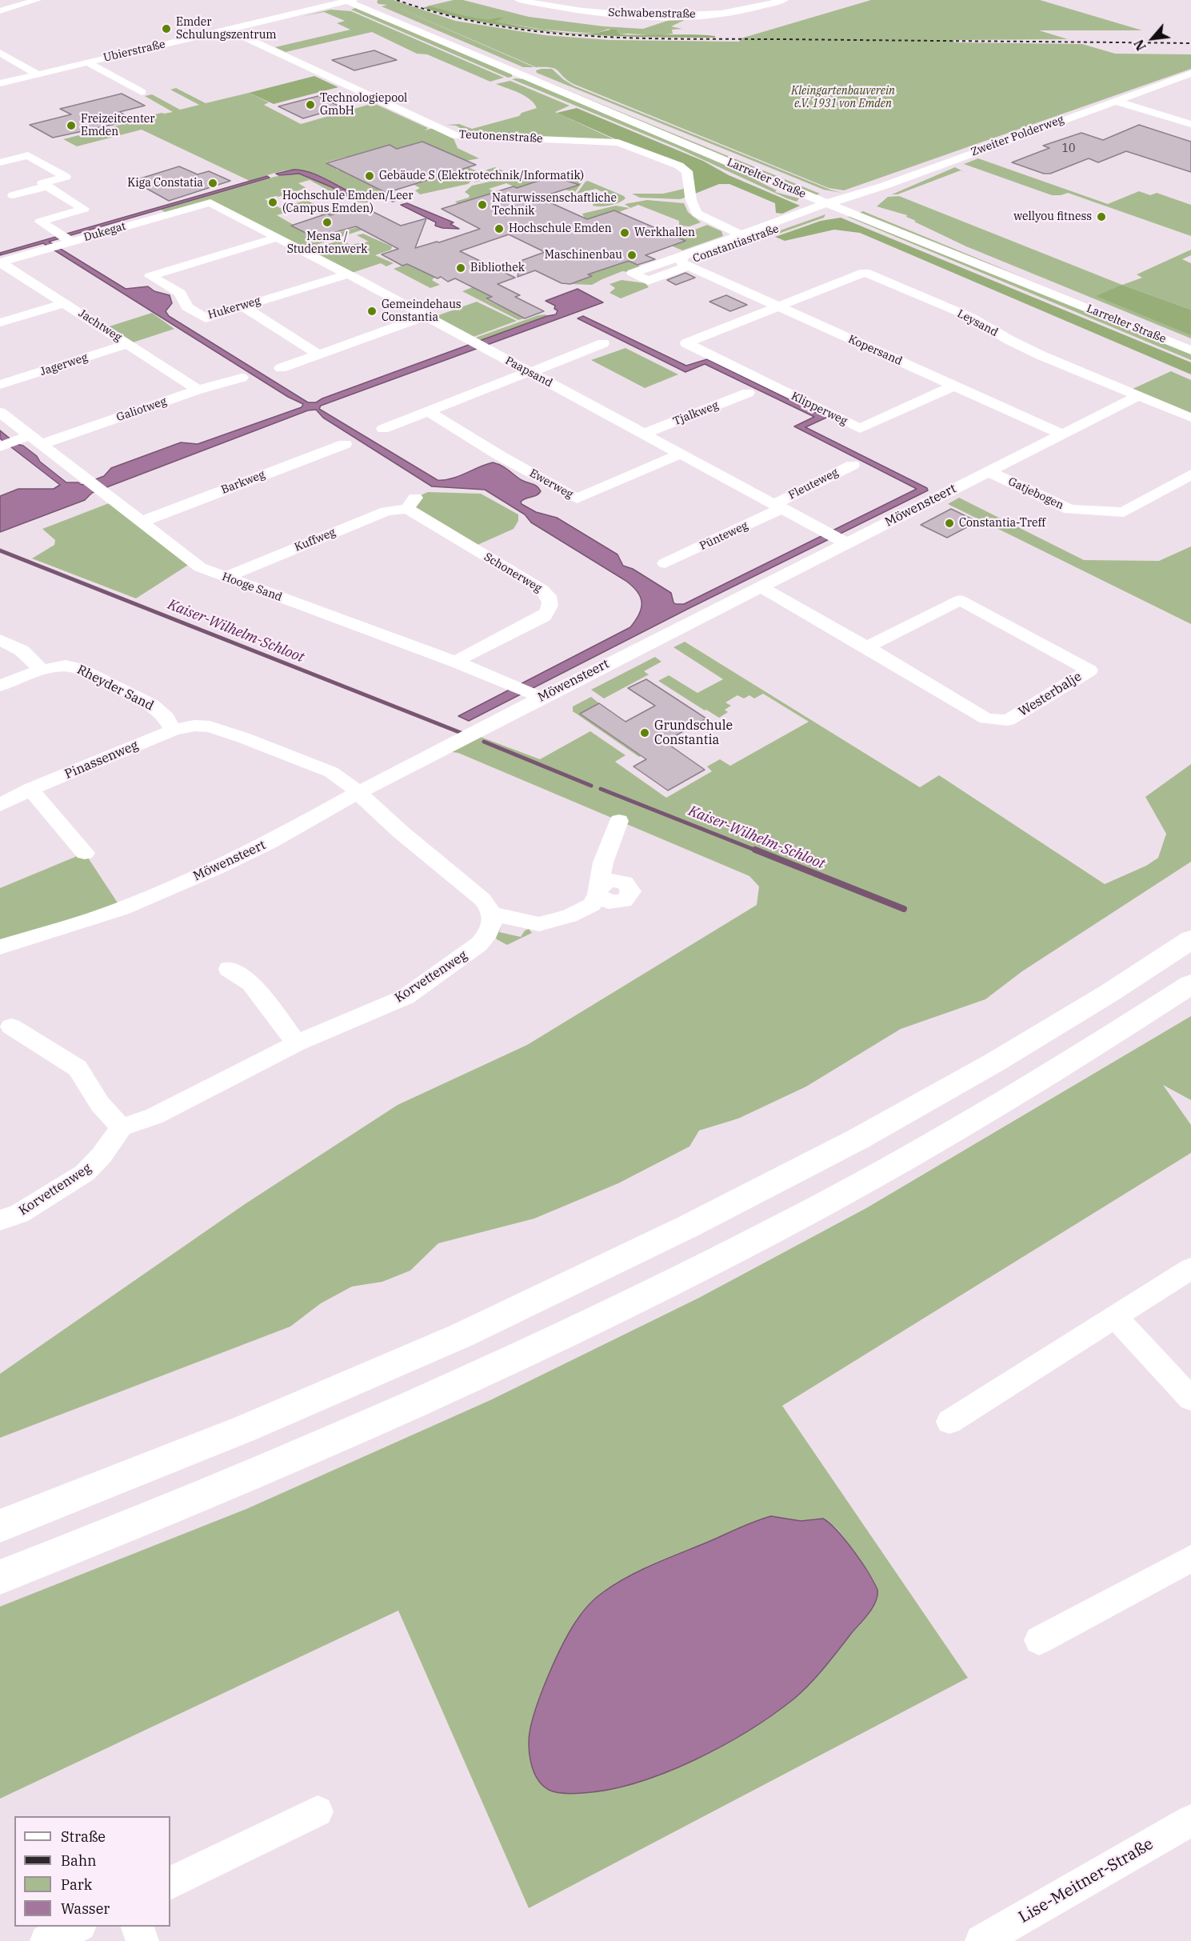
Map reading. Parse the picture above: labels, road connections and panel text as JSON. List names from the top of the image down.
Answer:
{
  "streets": {
    "street": [
      "Schwabenstraße",
      "Ubierstraße",
      "Zweiter Polderweg",
      "Teutonenstraße",
      "Larrelter Straße",
      "Dukegat",
      "Constantiastraße",
      "Hukerweg",
      "Leysand",
      "Jachtweg",
      "Kopersand",
      "Jagerweg",
      "Paapsand",
      "Klipperweg",
      "Galiotweg",
      "Tjalkweg",
      "Barkweg",
      "Ewerweg",
      "Fleuteweg",
      "Gatjebogen",
      "Möwensteert",
      "Pünteweg",
      "Kuffweg",
      "Schonerweg",
      "Hooge Sand",
      "Rheyder Sand",
      "Westerbalje",
      "Pinassenweg",
      "Korvettenweg",
      "Lise-Meitner-Straße"
    ]
  },
  "crossings": [
    ["Ubierstraße", "Teutonenstraße"],
    ["Ubierstraße", "Larrelter Straße"],
    ["Zweiter Polderweg", "Larrelter Straße"],
    ["Zweiter Polderweg", "Constantiastraße"],
    ["Teutonenstraße", "Constantiastraße"],
    ["Larrelter Straße", "Constantiastraße"],
    ["Dukegat", "Jachtweg"],
    ["Dukegat", "Paapsand"],
    ["Constantiastraße", "Kopersand"],
    ["Hukerweg", "Paapsand"],
    ["Leysand", "Kopersand"],
    ["Leysand", "Klipperweg"],
    ["Leysand", "Möwensteert"],
    ["Jachtweg", "Jagerweg"],
    ["Jachtweg", "Galiotweg"],
    ["Kopersand", "Klipperweg"],
    ["Kopersand", "Möwensteert"],
    ["Paapsand", "Tjalkweg"],
    ["Paapsand", "Ewerweg"],
    ["Paapsand", "Fleuteweg"],
    ["Paapsand", "Möwensteert"],
    ["Paapsand", "Pünteweg"],
    ["Galiotweg", "Hooge Sand"],
    ["Barkweg", "Hooge Sand"],
    ["Fleuteweg", "Pünteweg"],
    ["Gatjebogen", "Möwensteert"],
    ["Möwensteert", "Hooge Sand"],
    ["Möwensteert", "Westerbalje"],
    ["Kuffweg", "Schonerweg"],
    ["Kuffweg", "Hooge Sand"],
    ["Schonerweg", "Hooge Sand"],
    ["Rheyder Sand", "Pinassenweg"]
  ],
  "water": ["Kaiser-Wilhelm-Schloot"],
  "parks": ["Kleingartenbauverein e.V. 1931 von Emden"],
  "places": [
    "Emder Schulungszentrum",
    "Technologiepool GmbH",
    "Freizeitcenter Emden",
    "Gebäude S (Elektrotechnik/Informatik)",
    "Kiga Constatia",
    "Hochschule Emden/Leer (Campus Emden)",
    "Naturwissenschaftliche Technik",
    "wellyou fitness",
    "Mensa / Studentenwerk",
    "Hochschule Emden",
    "Werkhallen",
    "Maschinenbau",
    "Bibliothek",
    "Gemeindehaus Constantia",
    "Constantia-Treff",
    "Grundschule Constantia"
  ],
  "house_numbers": ["10"],
  "legend": [
    "Straße",
    "Bahn",
    "Park",
    "Wasser"
  ],
  "north": "bottom left"
}
